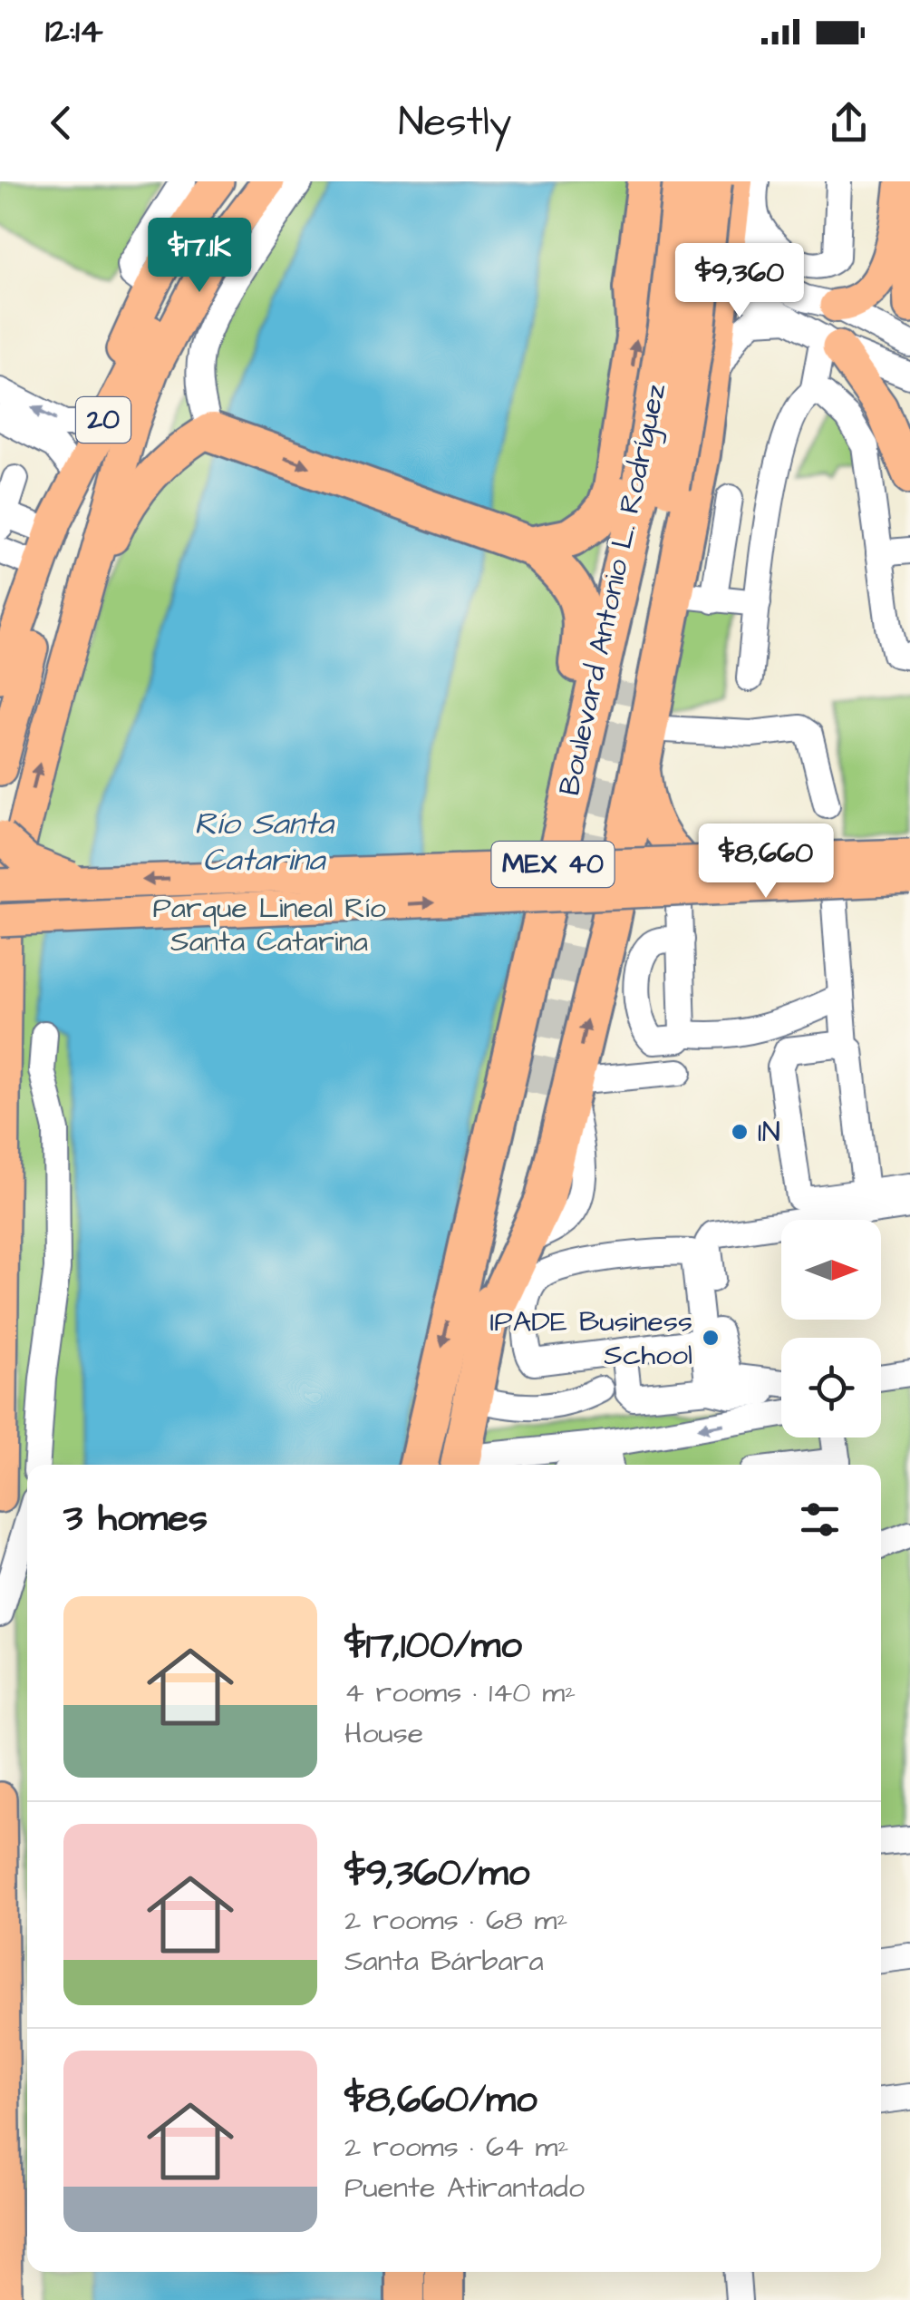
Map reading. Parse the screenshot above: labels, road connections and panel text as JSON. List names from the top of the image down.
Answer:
{
  "streets": {
    "highway": ["Boulevard Antonio L. Rodríguez", "MEX 40"],
    "main road": ["20"]
  },
  "water": ["Río Santa Catarina"],
  "parks": ["Parque Lineal Río Santa Catarina"],
  "places": ["IN", "IPADE Business School"],
  "north": "right",
  "page": {
    "status": "12:14",
    "header": "Nestly",
    "price": ["$17.1K", "$9,360", "$8,660"],
    "heading": "3 homes",
    "list": [
      {
        "name": "$17,100/mo",
        "note": "4 rooms · 140 m² · House"
      },
      {
        "name": "$9,360/mo",
        "note": "2 rooms · 68 m² · Santa Bárbara"
      },
      {
        "name": "$8,660/mo",
        "note": "2 rooms · 64 m² · Puente Atirantado"
      }
    ]
  }
}
